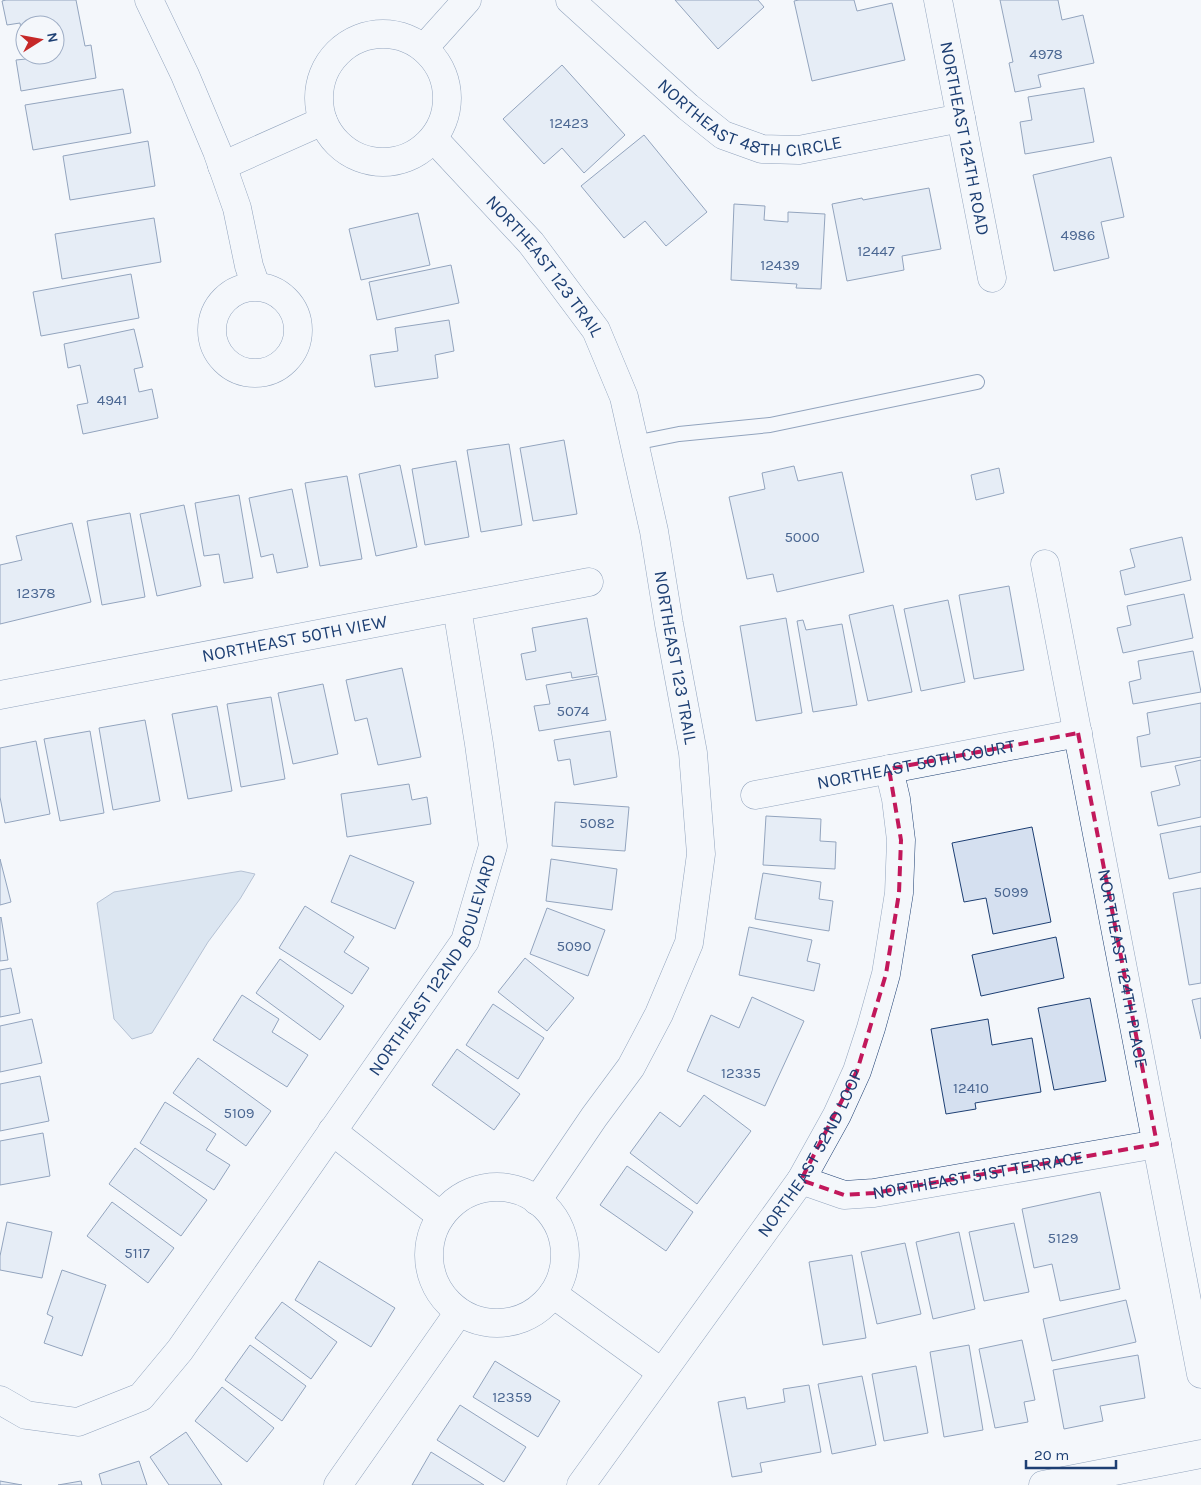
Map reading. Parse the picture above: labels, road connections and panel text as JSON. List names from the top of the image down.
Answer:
{
  "streets": {
    "street": [
      "NORTHEAST 48TH CIRCLE",
      "NORTHEAST 124TH ROAD",
      "NORTHEAST 123 TRAIL",
      "NORTHEAST 50TH VIEW",
      "NORTHEAST 50TH COURT",
      "NORTHEAST 122ND BOULEVARD",
      "NORTHEAST 124TH PLACE",
      "NORTHEAST 52ND LOOP",
      "NORTHEAST 51ST TERRACE"
    ]
  },
  "crossings": [
    ["NORTHEAST 48TH CIRCLE", "NORTHEAST 124TH ROAD"],
    ["NORTHEAST 50TH VIEW", "NORTHEAST 122ND BOULEVARD"],
    ["NORTHEAST 50TH COURT", "NORTHEAST 124TH PLACE"],
    ["NORTHEAST 50TH COURT", "NORTHEAST 52ND LOOP"],
    ["NORTHEAST 124TH PLACE", "NORTHEAST 51ST TERRACE"],
    ["NORTHEAST 52ND LOOP", "NORTHEAST 51ST TERRACE"]
  ],
  "house_numbers": [
    "4978",
    "12423",
    "4986",
    "12447",
    "12439",
    "4941",
    "5000",
    "12378",
    "5074",
    "5082",
    "5099",
    "5090",
    "12335",
    "12410",
    "5109",
    "5129",
    "5117",
    "12359"
  ],
  "scale_bar": "20 m",
  "north": "right"
}
